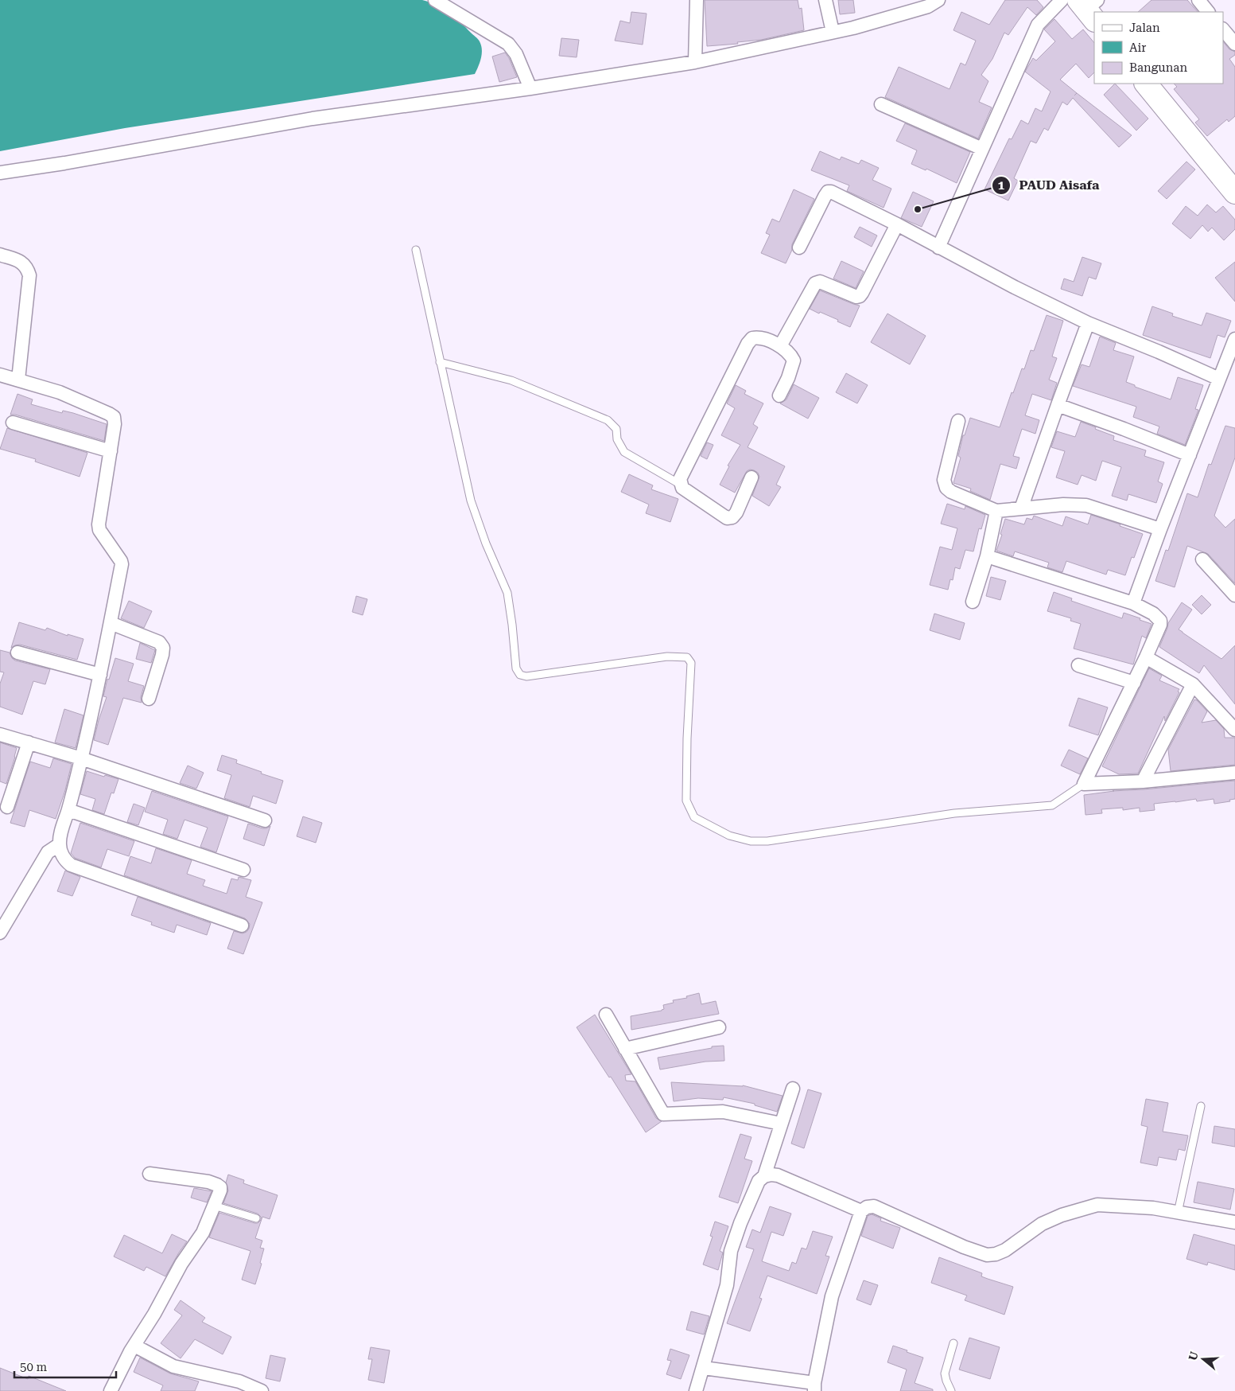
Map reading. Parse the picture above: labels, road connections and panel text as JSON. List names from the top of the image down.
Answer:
{
  "places": ["PAUD Aisafa"],
  "legend": ["Jalan", "Air", "Bangunan"],
  "scale_bar": "50 m",
  "north": "left"
}
